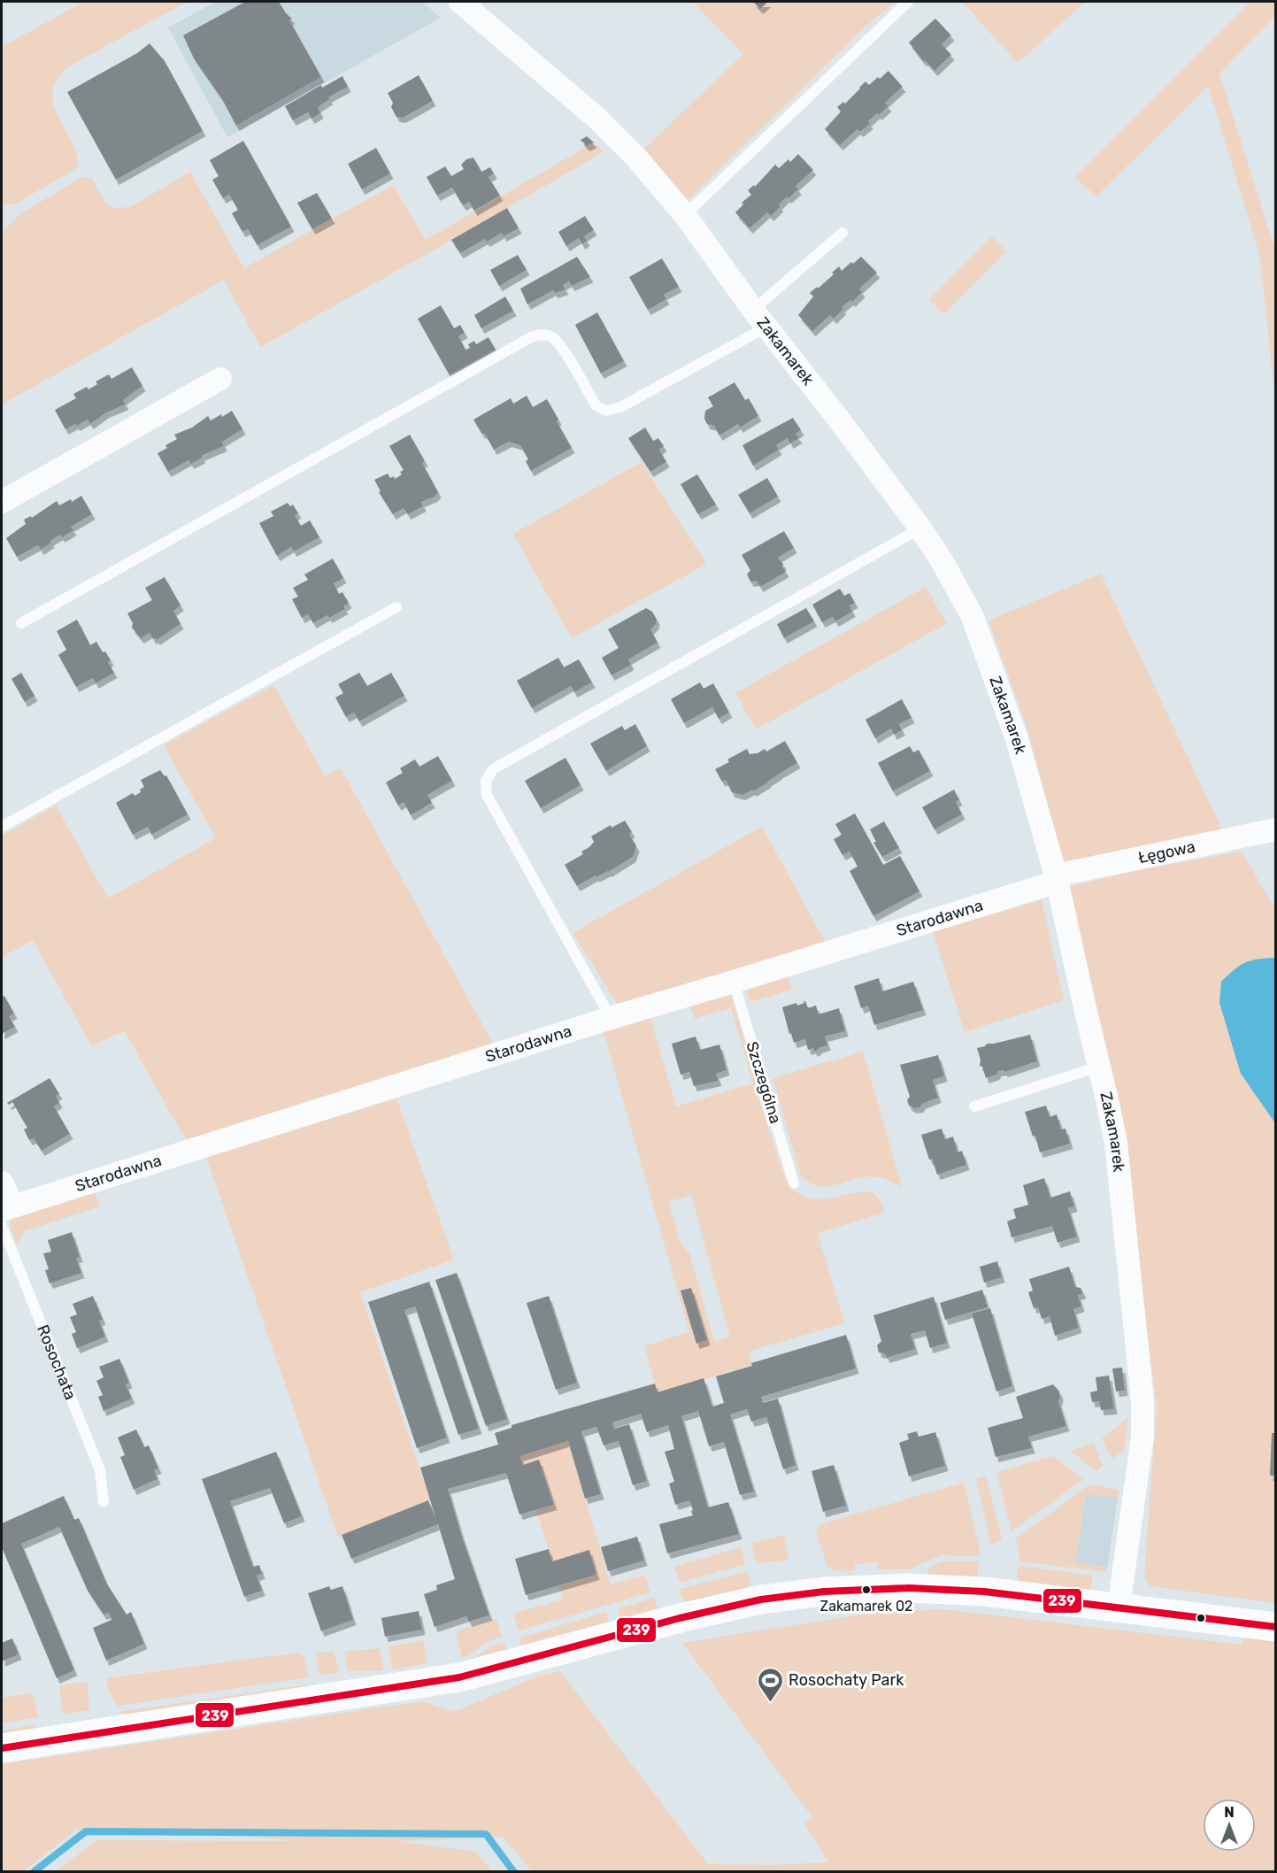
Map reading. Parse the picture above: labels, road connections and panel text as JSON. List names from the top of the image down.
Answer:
{
  "streets": {
    "street": ["Zakamarek", "Łęgowa", "Starodawna"],
    "lane": ["Szczególna", "Rosochata"]
  },
  "crossings": [
    ["Zakamarek", "Łęgowa"],
    ["Zakamarek", "Starodawna"],
    ["Łęgowa", "Starodawna"],
    ["Starodawna", "Szczególna"]
  ],
  "places": {
    "other": ["Zakamarek 02"],
    "sports": ["Rosochaty Park"]
  },
  "lines": ["transit line 239"],
  "north": "top"
}
